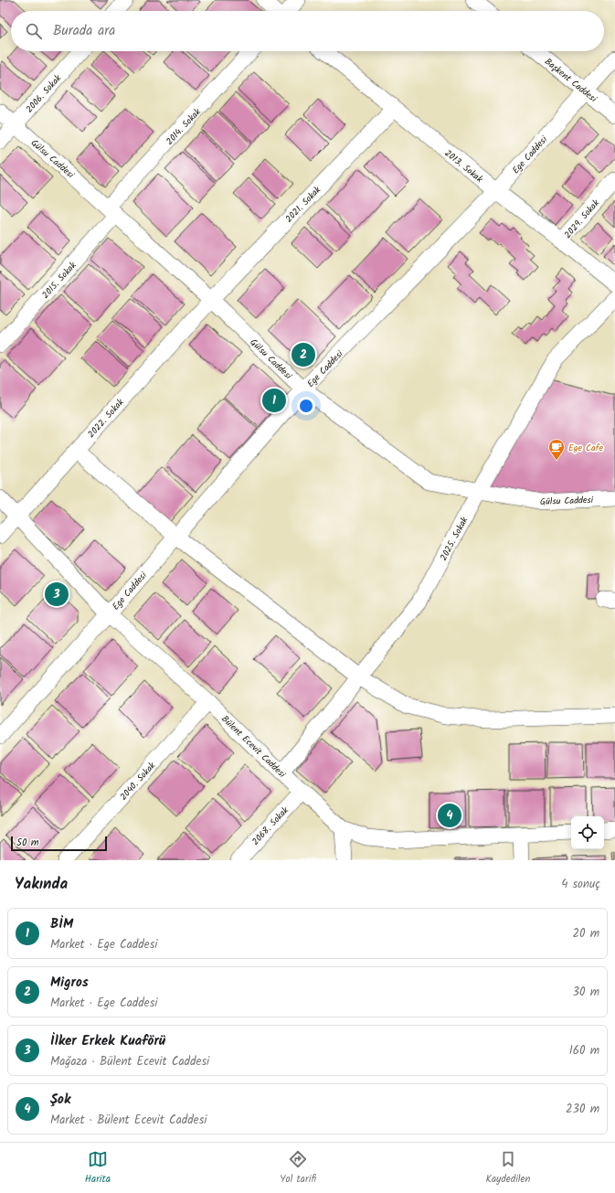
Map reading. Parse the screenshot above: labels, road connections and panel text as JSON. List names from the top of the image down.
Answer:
{
  "streets": {
    "street": [
      "Başkent Caddesi",
      "2006. Sokak",
      "2014. Sokak",
      "Ege Caddesi",
      "Gülsu Caddesi",
      "2013. Sokak",
      "2021. Sokak",
      "2029. Sokak",
      "2015. Sokak",
      "2022. Sokak",
      "2025. Sokak",
      "Bülent Ecevit Caddesi",
      "2040. Sokak",
      "2068. Sokak"
    ]
  },
  "crossings": [
    ["Başkent Caddesi", "Ege Caddesi"],
    ["2006. Sokak", "Gülsu Caddesi"],
    ["2014. Sokak", "Gülsu Caddesi"],
    ["2014. Sokak", "2015. Sokak"],
    ["Ege Caddesi", "Gülsu Caddesi"],
    ["Ege Caddesi", "2013. Sokak"],
    ["Ege Caddesi", "Bülent Ecevit Caddesi"],
    ["Gülsu Caddesi", "2021. Sokak"],
    ["Gülsu Caddesi", "2015. Sokak"],
    ["Gülsu Caddesi", "2022. Sokak"],
    ["Gülsu Caddesi", "2025. Sokak"],
    ["2013. Sokak", "2021. Sokak"],
    ["2013. Sokak", "2029. Sokak"],
    ["2021. Sokak", "2022. Sokak"],
    ["2022. Sokak", "Bülent Ecevit Caddesi"],
    ["2025. Sokak", "Bülent Ecevit Caddesi"],
    ["Bülent Ecevit Caddesi", "2040. Sokak"],
    ["Bülent Ecevit Caddesi", "2068. Sokak"]
  ],
  "places": {
    "cafe": ["Ege Cafe"]
  },
  "scale_bar": "50 m",
  "page": {
    "search": "Burada ara",
    "pins": [
      "2",
      "1",
      "3",
      "4"
    ],
    "scale": "50 m",
    "heading": ["Yakında", "4 sonuç"],
    "list": [
      {
        "mark": "1",
        "name": "BİM",
        "note": "Market · Ege Caddesi",
        "value": "20 m"
      },
      {
        "mark": "2",
        "name": "Migros",
        "note": "Market · Ege Caddesi",
        "value": "30 m"
      },
      {
        "mark": "3",
        "name": "İlker Erkek Kuaförü",
        "note": "Mağaza · Bülent Ecevit Caddesi",
        "value": "160 m"
      },
      {
        "mark": "4",
        "name": "Şok",
        "note": "Market · Bülent Ecevit Caddesi",
        "value": "230 m"
      }
    ],
    "nav": ["Harita", "Yol tarifi", "Kaydedilen"]
  }
}
